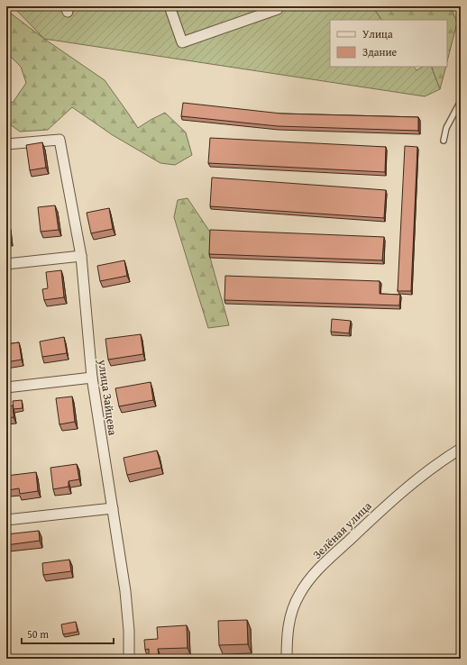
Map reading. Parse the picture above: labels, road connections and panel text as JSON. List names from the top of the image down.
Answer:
{
  "streets": {
    "street": ["улица Зайцева", "Зелёная улица"]
  },
  "legend": ["Улица", "Здание"],
  "scale_bar": "50 m"
}
